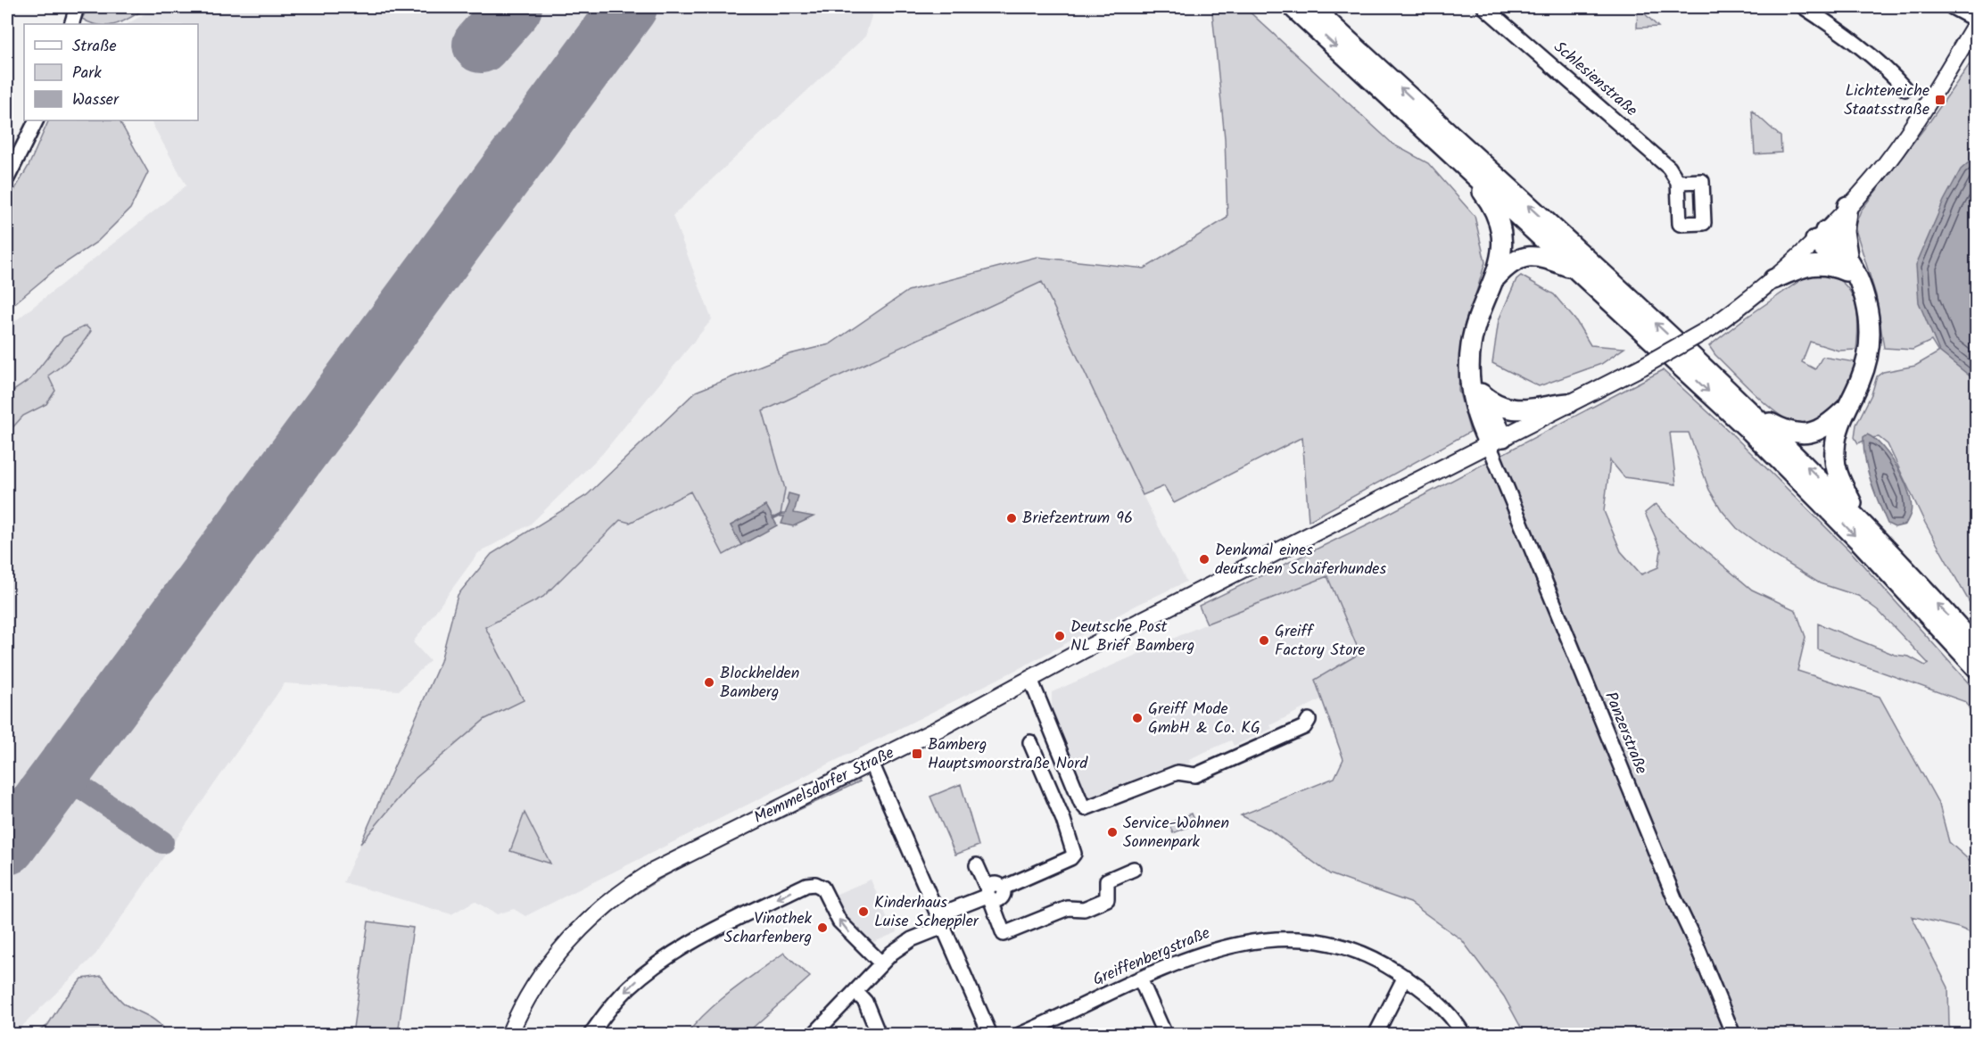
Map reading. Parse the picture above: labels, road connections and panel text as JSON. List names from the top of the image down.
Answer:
{
  "streets": {
    "main road": ["Memmelsdorfer Straße"],
    "street": ["Schlesienstraße", "Panzerstraße", "Greiffenbergstraße"]
  },
  "crossings": [
    ["Panzerstraße", "Memmelsdorfer Straße"]
  ],
  "places": {
    "transit": ["Lichteneiche Staatsstraße", "Bamberg Hauptsmoorstraße Nord"],
    "other": [
      "Briefzentrum 96",
      "Denkmal eines deutschen Schäferhundes",
      "Deutsche Post NL Brief Bamberg",
      "Greiff Factory Store",
      "Blockhelden Bamberg",
      "Greiff Mode GmbH & Co. KG",
      "Service-Wohnen Sonnenpark",
      "Kinderhaus Luise Scheppler",
      "Vinothek Scharfenberg"
    ]
  },
  "legend": ["Straße", "Park", "Wasser"]
}
